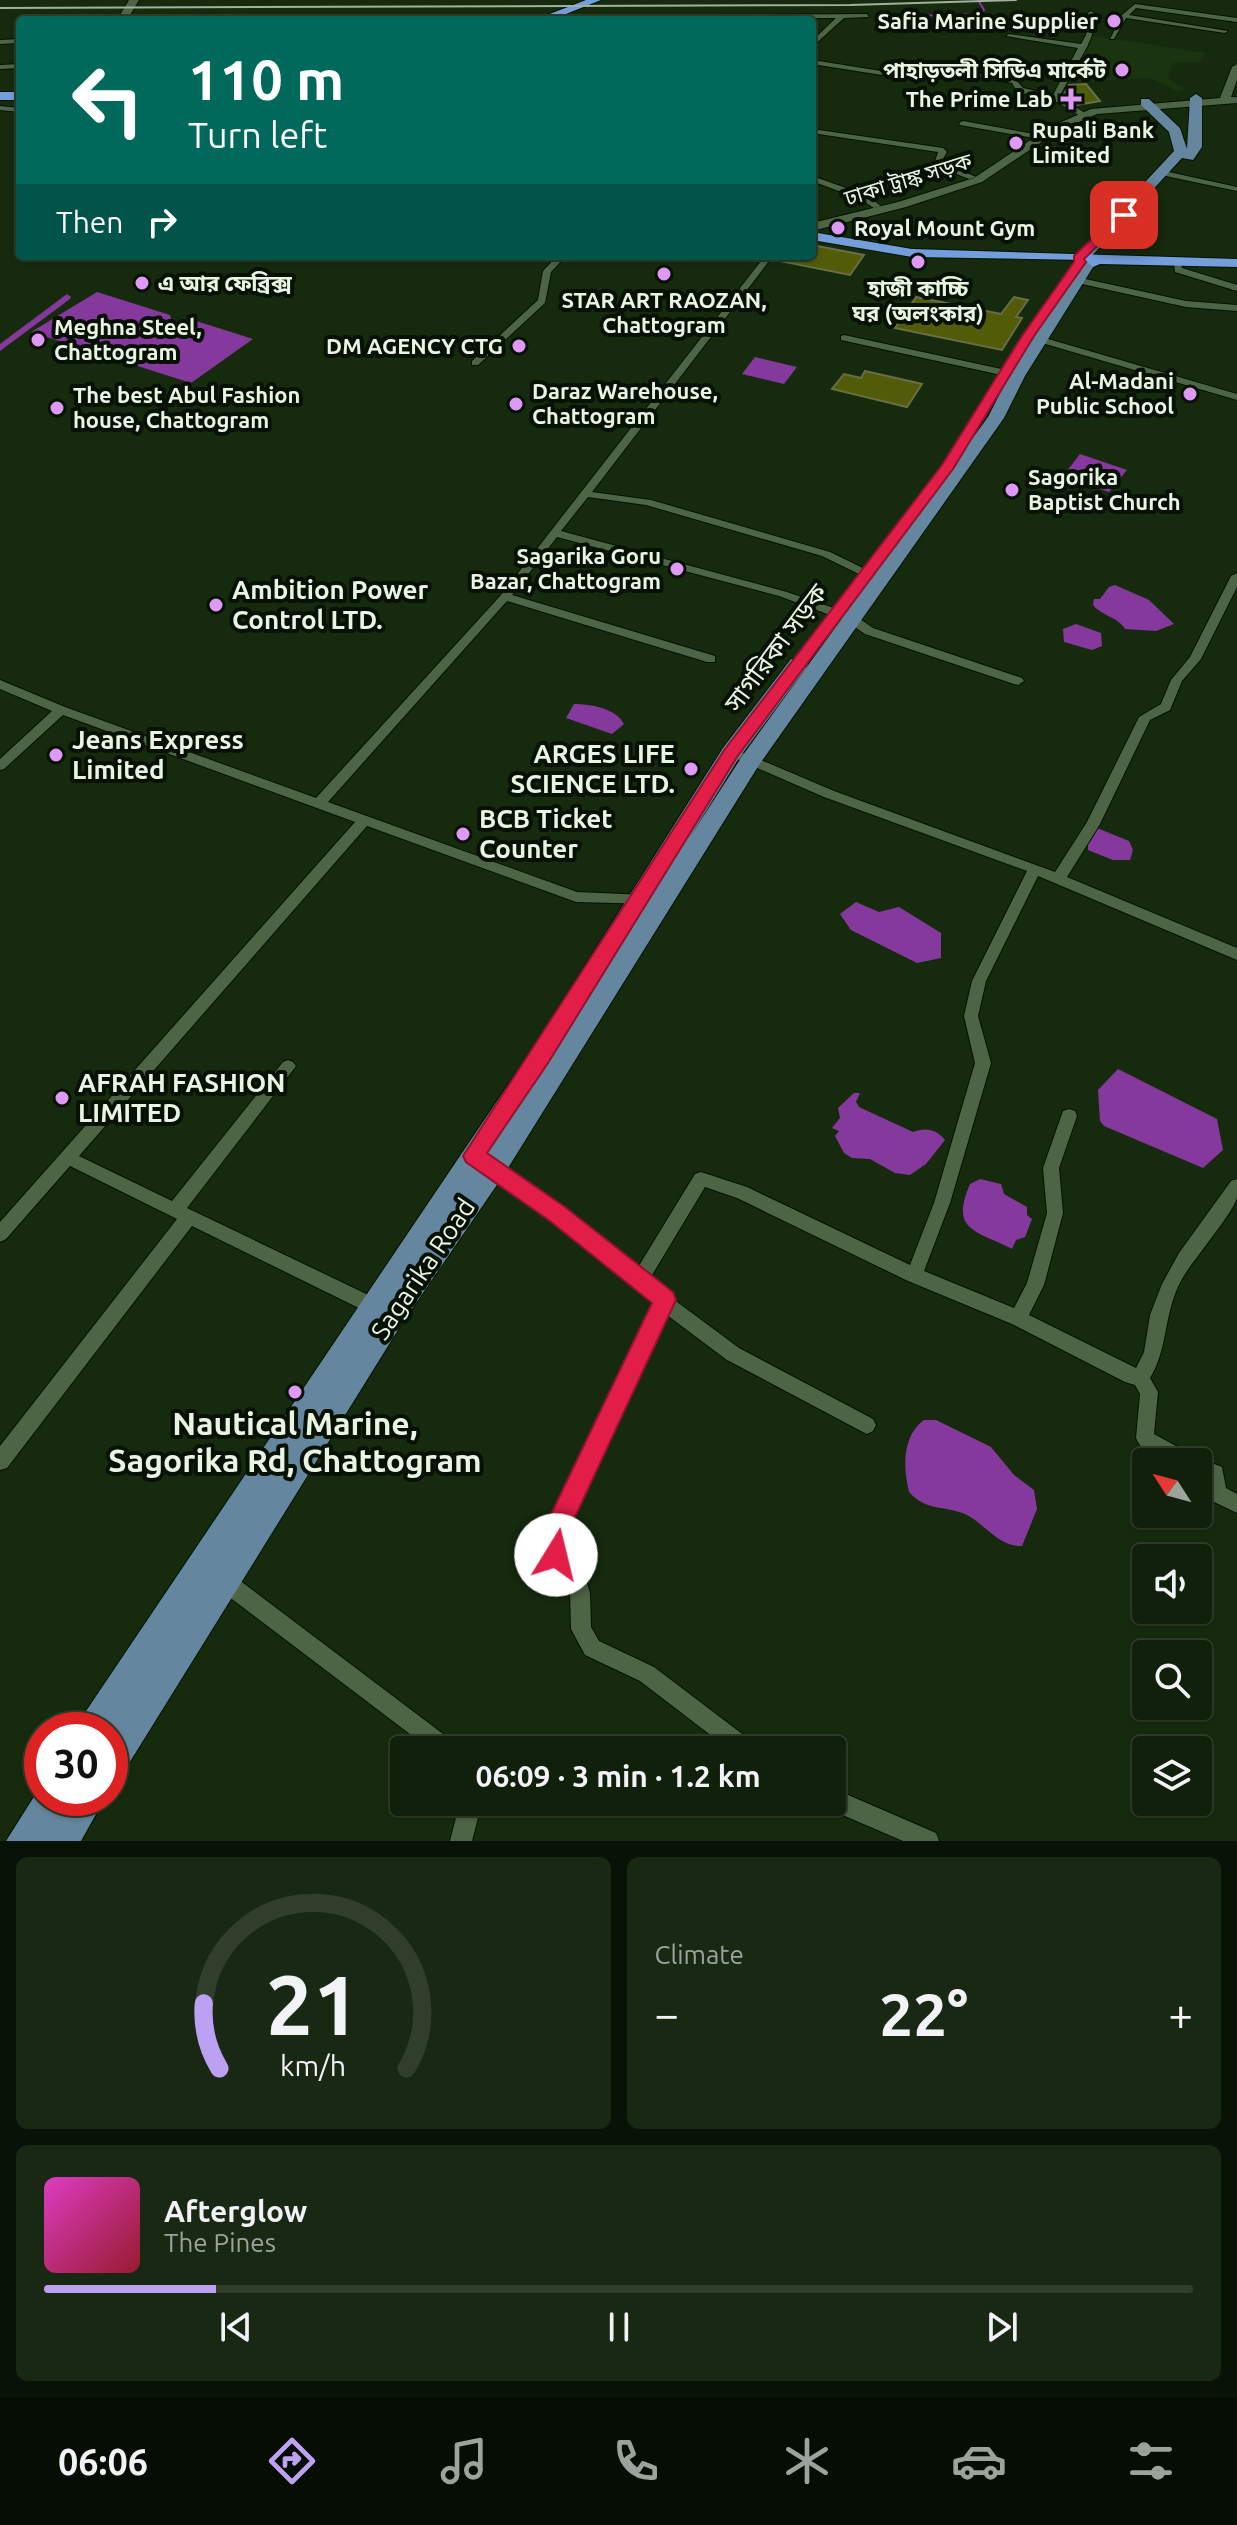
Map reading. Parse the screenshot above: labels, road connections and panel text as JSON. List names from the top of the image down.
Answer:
{
  "streets": {
    "main road": ["ঢাকা ট্রাঙ্ক সড়ক", "সাগরিকা সড়ক", "Sagarika Road"]
  },
  "crossings": [
    ["সাগরিকা সড়ক", "Sagarika Road"]
  ],
  "places": {
    "other": [
      "Safia Marine Supplier",
      "পাহাড়তলী সিডিএ মার্কেট",
      "Rupali Bank Limited",
      "Royal Mount Gym",
      "হাজী কাচ্চি ঘর (অলংকার)",
      "STAR ART RAOZAN, Chattogram",
      "এ আর ফেব্রিক্স",
      "Meghna Steel, Chattogram",
      "DM AGENCY CTG",
      "Al-Madani Public School",
      "Daraz Warehouse, Chattogram",
      "The best Abul Fashion house, Chattogram",
      "Sagorika Baptist Church",
      "Sagarika Goru Bazar, Chattogram",
      "Ambition Power Control LTD.",
      "Jeans Express Limited",
      "ARGES LIFE SCIENCE LTD.",
      "BCB Ticket Counter",
      "AFRAH FASHION LIMITED",
      "Nautical Marine, Sagorika Rd, Chattogram"
    ],
    "health": ["The Prime Lab"]
  },
  "north": "top left",
  "page": {
    "turn": ["110 m", "Turn left"],
    "then": "Then",
    "limit": "30",
    "trip": "06:09 · 3 min · 1.2 km",
    "tile": "Climate",
    "heat": ["−", "22°", "+"],
    "song": ["Afterglow", "The Pines"],
    "tabs": "06:06",
    "gauge": ["21", "km/h"]
  }
}
